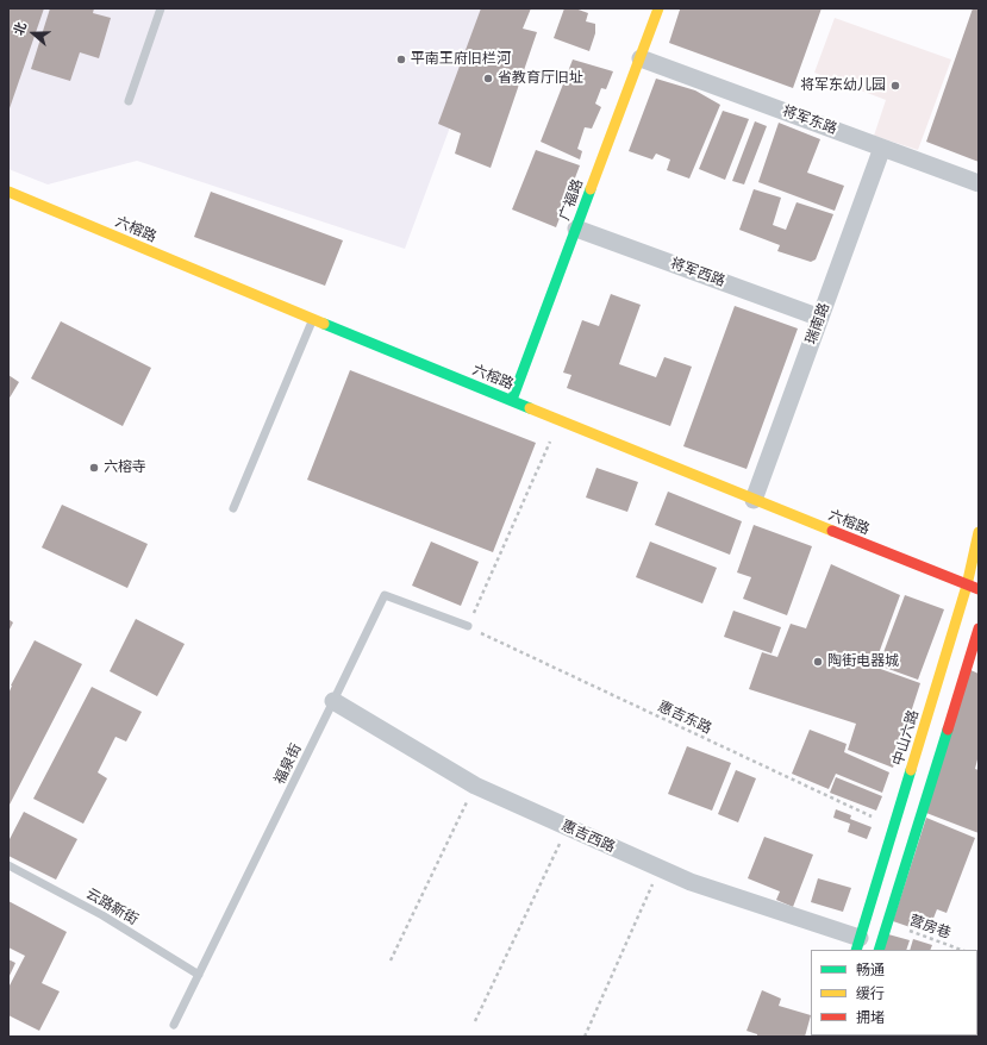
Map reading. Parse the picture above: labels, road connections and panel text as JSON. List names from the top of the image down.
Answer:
{
  "streets": {
    "street": [
      "将军东路",
      "广福路",
      "六榕路",
      "将军西路",
      "瑞南路",
      "中山六路",
      "惠吉西路"
    ],
    "lane": ["福泉街", "云路新街"],
    "path": ["惠吉东路", "营房巷"]
  },
  "crossings": [
    ["将军东路", "广福路"],
    ["将军东路", "瑞南路"],
    ["广福路", "六榕路"],
    ["广福路", "将军西路"],
    ["六榕路", "瑞南路"],
    ["六榕路", "中山六路"],
    ["将军西路", "瑞南路"],
    ["惠吉东路", "中山六路"],
    ["惠吉东路", "福泉街"],
    ["中山六路", "惠吉西路"],
    ["福泉街", "惠吉西路"],
    ["福泉街", "云路新街"]
  ],
  "places": [
    "平南王府旧栏河",
    "省教育厅旧址",
    "将军东幼儿园",
    "六榕寺",
    "陶街电器城"
  ],
  "legend": ["畅通", "缓行", "拥堵"],
  "north": "left"
}
